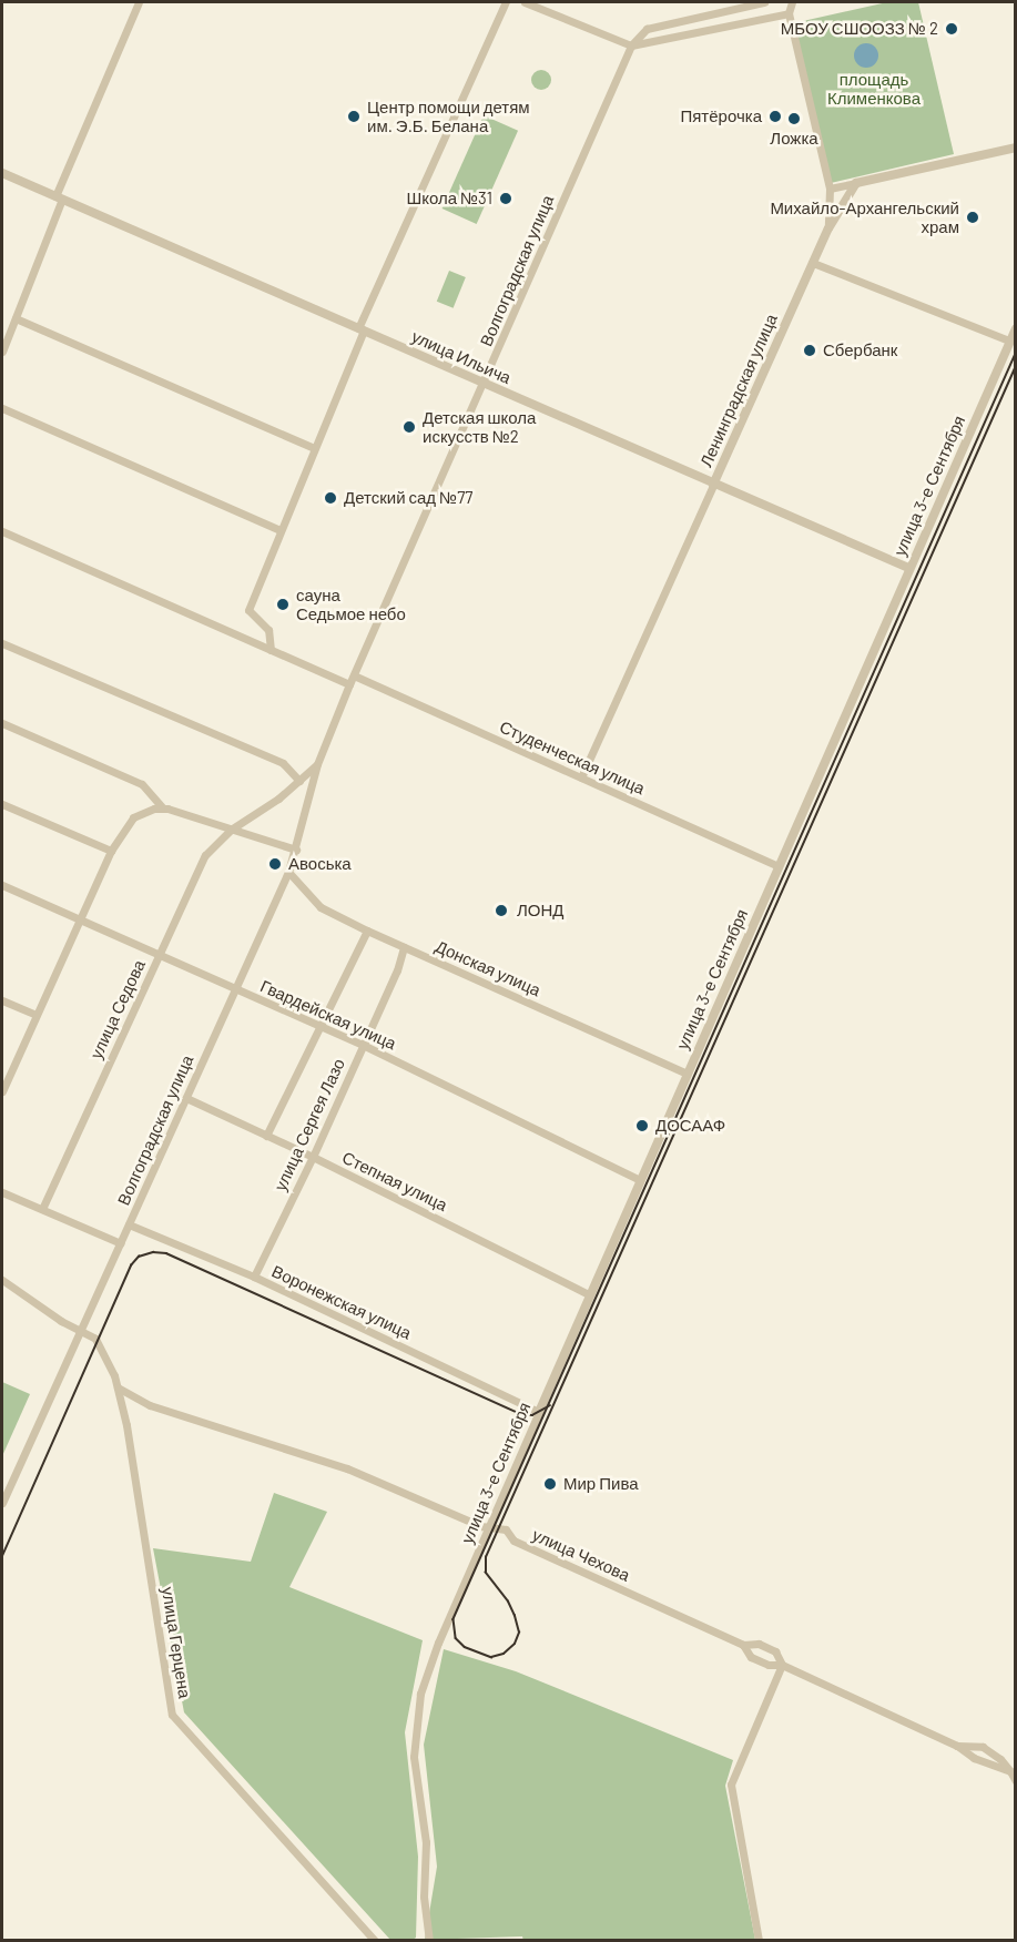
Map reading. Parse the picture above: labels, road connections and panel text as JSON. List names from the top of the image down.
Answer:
{
  "streets": {
    "street": [
      "Волгоградская улица",
      "улица Ильича",
      "Ленинградская улица",
      "улица 3-е Сентября",
      "Студенческая улица",
      "Донская улица",
      "улица Седова",
      "Гвардейская улица",
      "улица Сергея Лазо",
      "Степная улица",
      "Воронежская улица",
      "улица Чехова",
      "улица Герцена"
    ]
  },
  "crossings": [
    ["Волгоградская улица", "улица Ильича"],
    ["Волгоградская улица", "Студенческая улица"],
    ["Волгоградская улица", "Донская улица"],
    ["Волгоградская улица", "улица Седова"],
    ["Волгоградская улица", "Гвардейская улица"],
    ["Волгоградская улица", "Степная улица"],
    ["Волгоградская улица", "Воронежская улица"],
    ["Волгоградская улица", "улица Герцена"],
    ["улица Ильича", "Ленинградская улица"],
    ["улица Ильича", "улица 3-е Сентября"],
    ["Ленинградская улица", "Студенческая улица"],
    ["улица 3-е Сентября", "Студенческая улица"],
    ["улица 3-е Сентября", "Донская улица"],
    ["улица 3-е Сентября", "Гвардейская улица"],
    ["улица 3-е Сентября", "Степная улица"],
    ["улица 3-е Сентября", "Воронежская улица"],
    ["улица 3-е Сентября", "улица Чехова"],
    ["Донская улица", "улица Сергея Лазо"],
    ["улица Седова", "Гвардейская улица"],
    ["Гвардейская улица", "улица Сергея Лазо"],
    ["улица Сергея Лазо", "Степная улица"],
    ["улица Сергея Лазо", "Воронежская улица"],
    ["улица Чехова", "улица Герцена"]
  ],
  "parks": ["площадь Клименкова"],
  "places": [
    "МБОУ СШООЗЗ № 2",
    "Центр помощи детям им. Э.Б. Белана",
    "Пятёрочка",
    "Ложка",
    "Школа №31",
    "Михайло-Архангельский храм",
    "Сбербанк",
    "Детская школа искусств №2",
    "Детский сад №77",
    "сауна Седьмое небо",
    "Авоська",
    "ЛОНД",
    "ДОСААФ",
    "Мир Пива"
  ]
}
